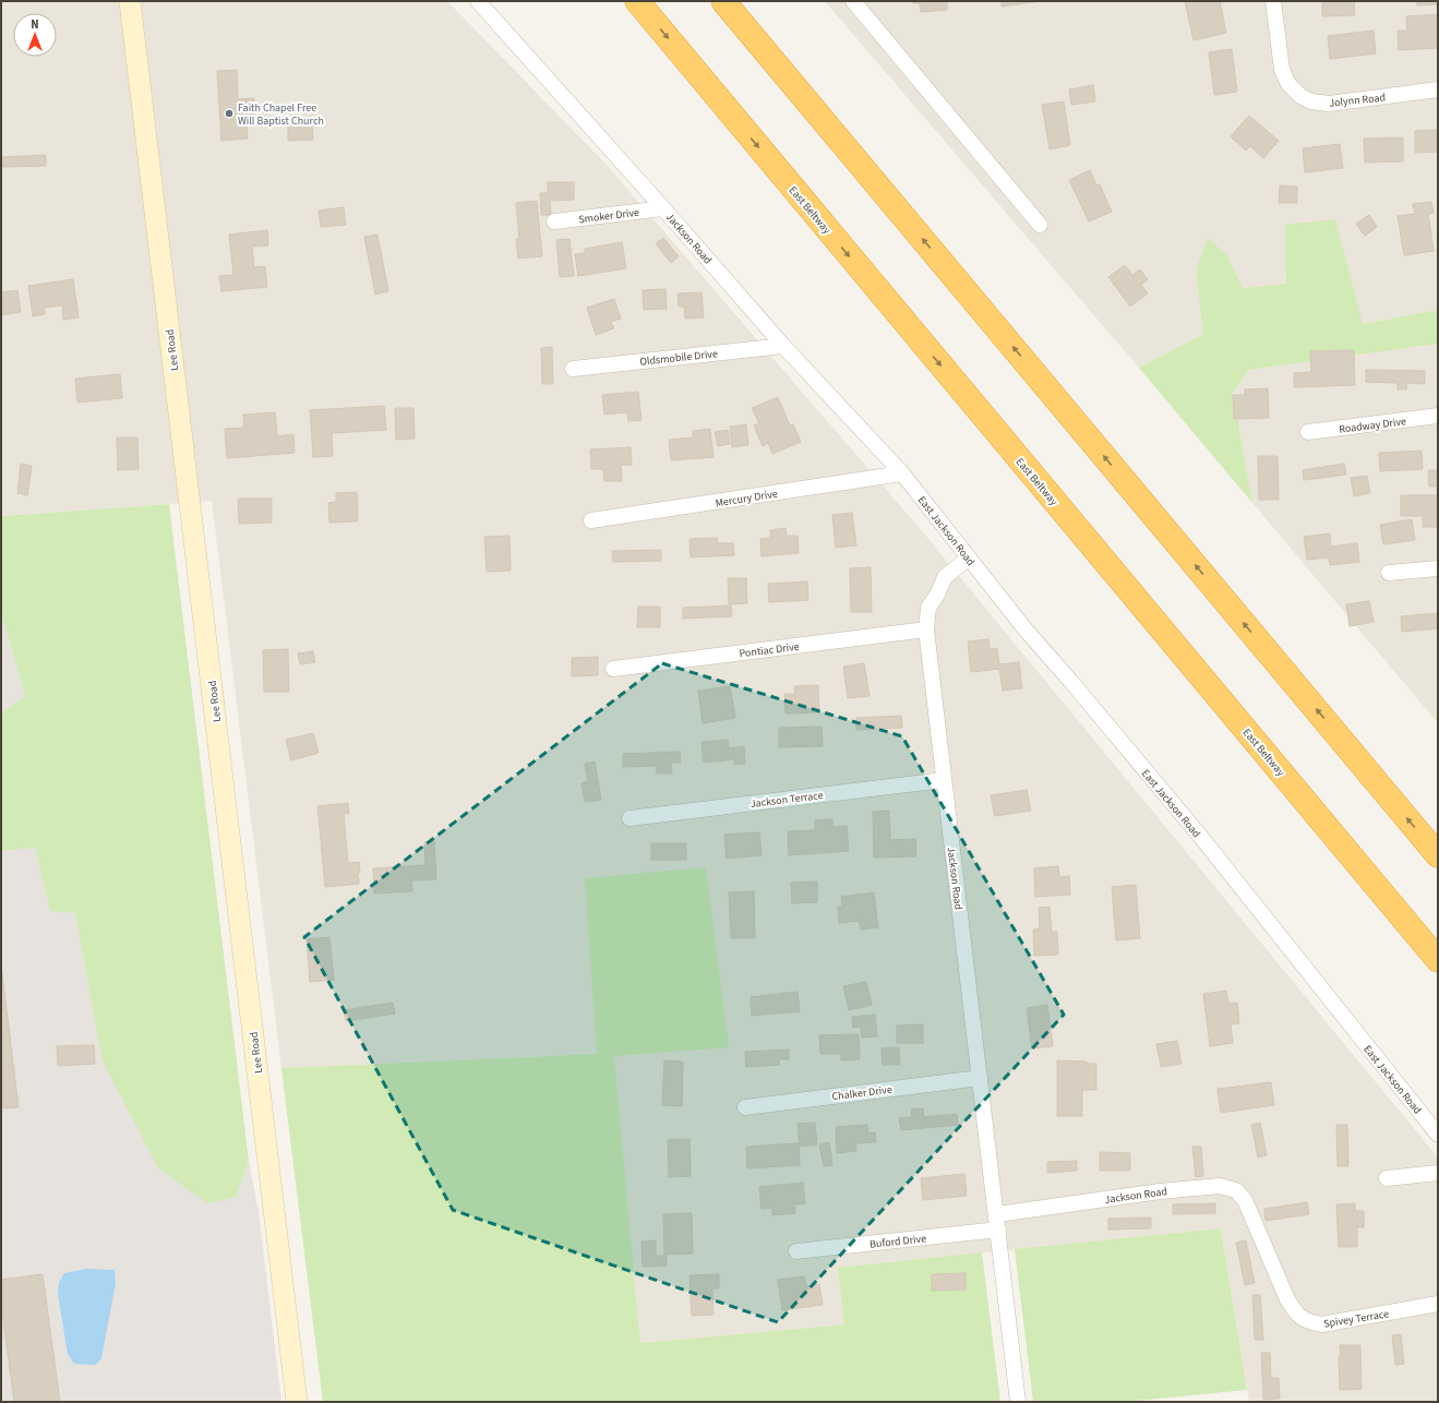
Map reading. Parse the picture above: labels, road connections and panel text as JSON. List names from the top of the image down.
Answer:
{
  "streets": {
    "highway": ["East Beltway"],
    "street": [
      "Jolynn Road",
      "Smoker Drive",
      "Jackson Road",
      "Lee Road",
      "Oldsmobile Drive",
      "Roadway Drive",
      "Mercury Drive",
      "East Jackson Road",
      "Pontiac Drive",
      "Jackson Terrace",
      "Chalker Drive",
      "Buford Drive",
      "Spivey Terrace"
    ]
  },
  "crossings": [
    ["Smoker Drive", "Jackson Road"],
    ["Jackson Road", "Oldsmobile Drive"],
    ["Jackson Road", "Mercury Drive"],
    ["Jackson Road", "East Jackson Road"],
    ["Jackson Road", "Pontiac Drive"],
    ["Jackson Road", "Jackson Terrace"],
    ["Jackson Road", "Chalker Drive"],
    ["Jackson Road", "Buford Drive"],
    ["Jackson Road", "Spivey Terrace"],
    ["Mercury Drive", "East Jackson Road"]
  ],
  "places": ["Faith Chapel Free Will Baptist Church"],
  "north": "top"
}
